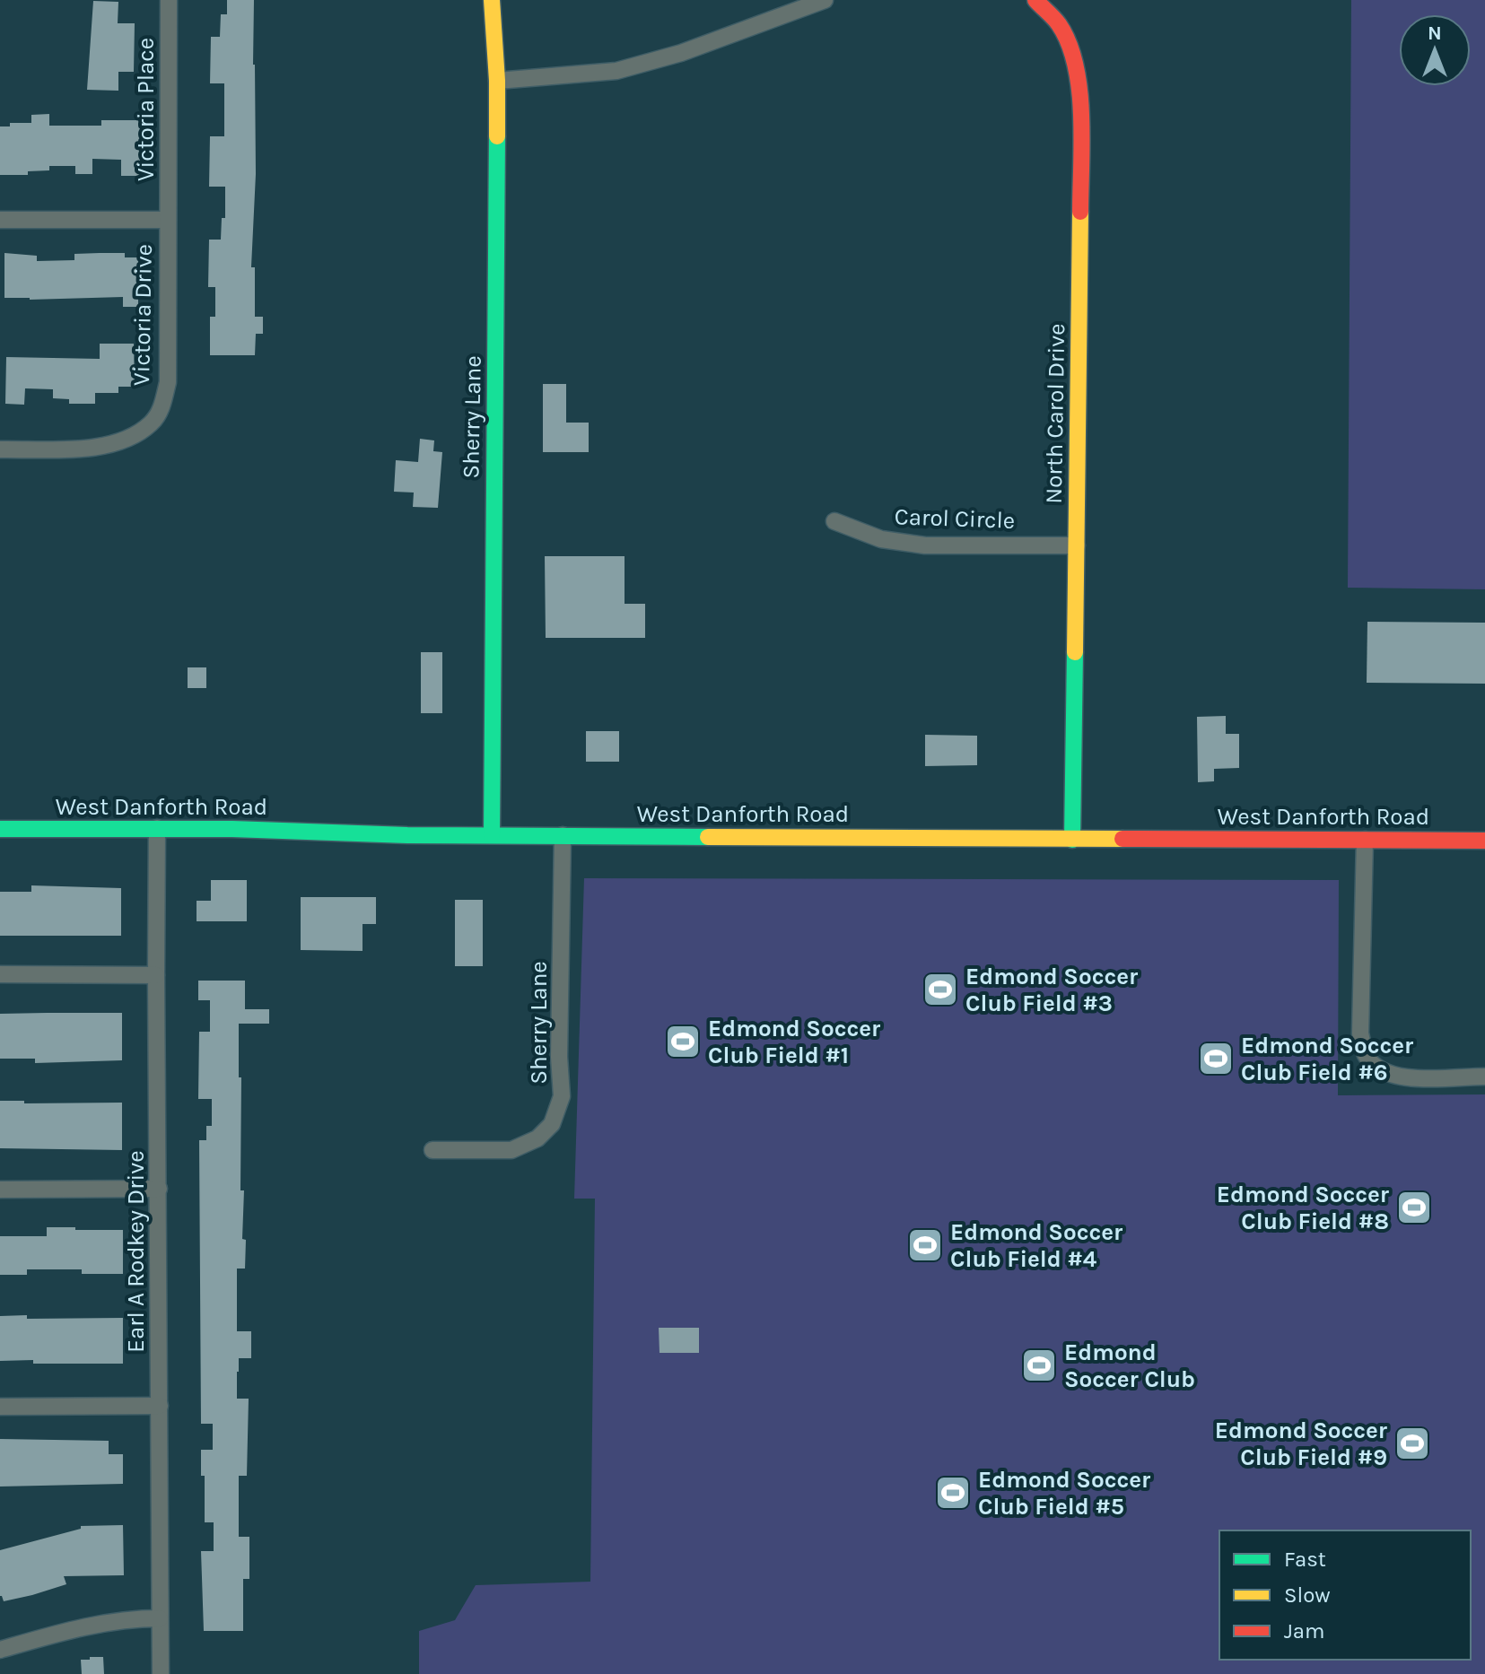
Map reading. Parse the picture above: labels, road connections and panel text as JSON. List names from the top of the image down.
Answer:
{
  "streets": {
    "street": [
      "Victoria Place",
      "Victoria Drive",
      "North Carol Drive",
      "Sherry Lane",
      "Carol Circle",
      "West Danforth Road",
      "Earl A Rodkey Drive"
    ]
  },
  "crossings": [
    ["Victoria Place", "Victoria Drive"],
    ["North Carol Drive", "Carol Circle"],
    ["North Carol Drive", "West Danforth Road"],
    ["Sherry Lane", "West Danforth Road"],
    ["West Danforth Road", "Earl A Rodkey Drive"]
  ],
  "places": {
    "sports": [
      "Edmond Soccer Club Field #3",
      "Edmond Soccer Club Field #1",
      "Edmond Soccer Club Field #6",
      "Edmond Soccer Club Field #8",
      "Edmond Soccer Club Field #4",
      "Edmond Soccer Club",
      "Edmond Soccer Club Field #9",
      "Edmond Soccer Club Field #5"
    ]
  },
  "legend": ["Fast", "Slow", "Jam"],
  "north": "top"
}
